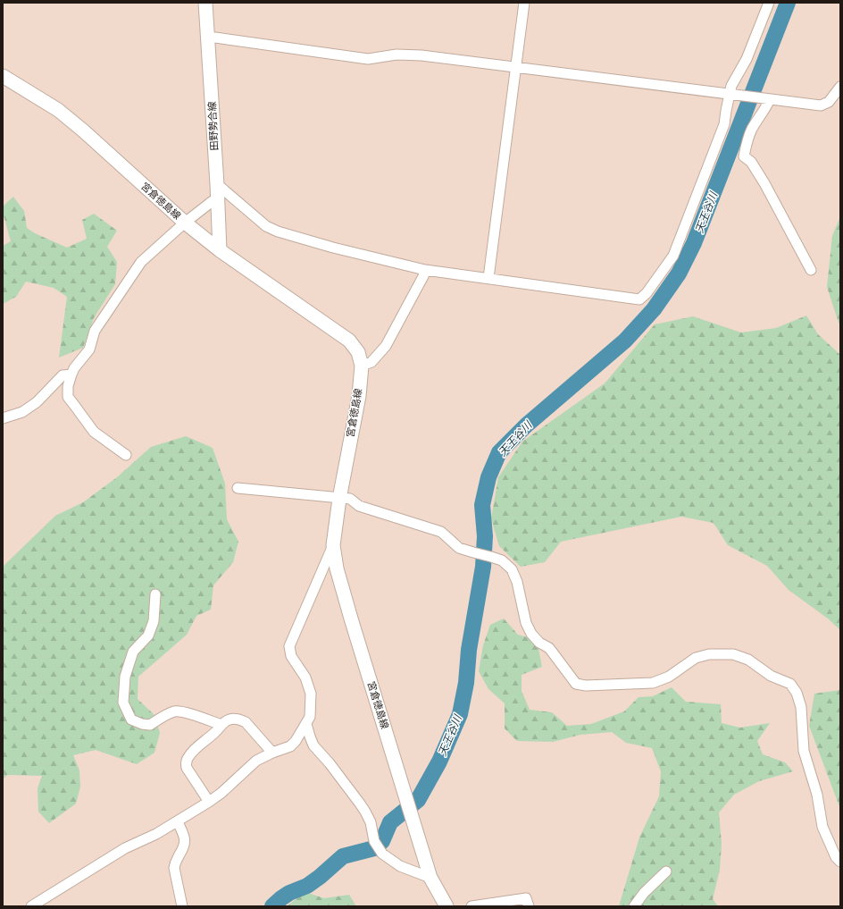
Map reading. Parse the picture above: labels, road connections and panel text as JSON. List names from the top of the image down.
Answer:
{
  "streets": {
    "main road": ["田野勢合線", "宮倉徳島線"]
  },
  "crossings": [
    ["田野勢合線", "宮倉徳島線"]
  ],
  "water": ["天王谷川"]
}
